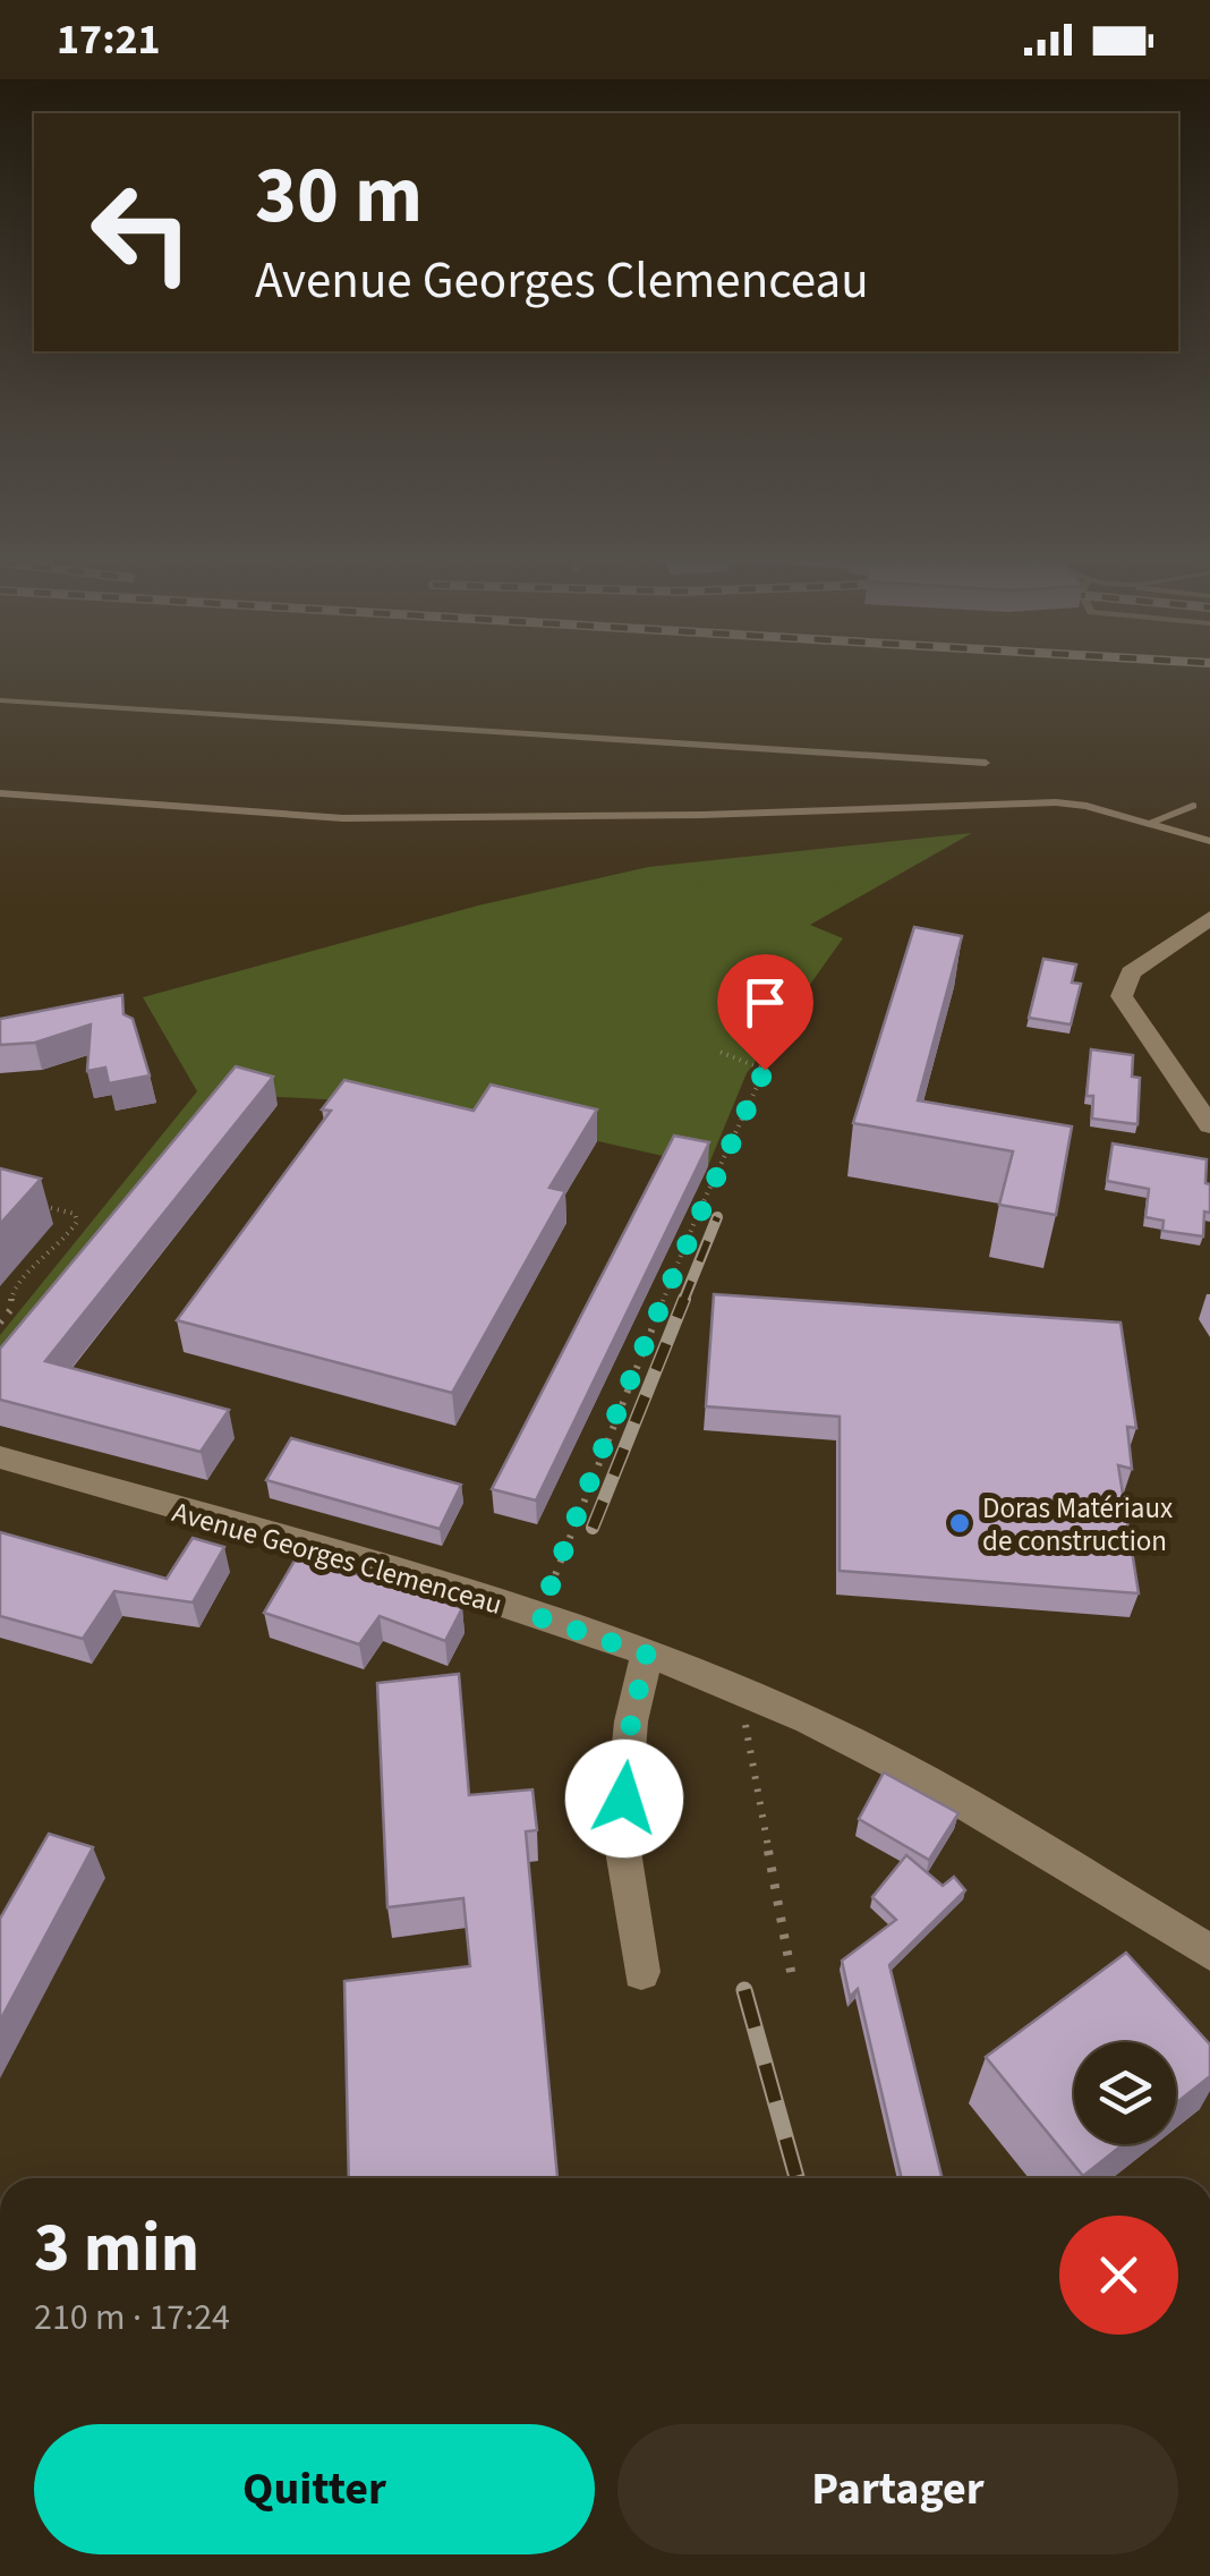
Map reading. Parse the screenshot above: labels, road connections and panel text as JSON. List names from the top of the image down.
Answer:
{
  "streets": {
    "street": ["Avenue Georges Clemenceau"]
  },
  "places": ["Doras Matériaux de construction"],
  "page": {
    "status": "17:21",
    "turn": ["30 m", "Avenue Georges Clemenceau"],
    "heading": ["3 min", "210 m · 17:24"],
    "buttons": ["Quitter", "Partager"]
  }
}
